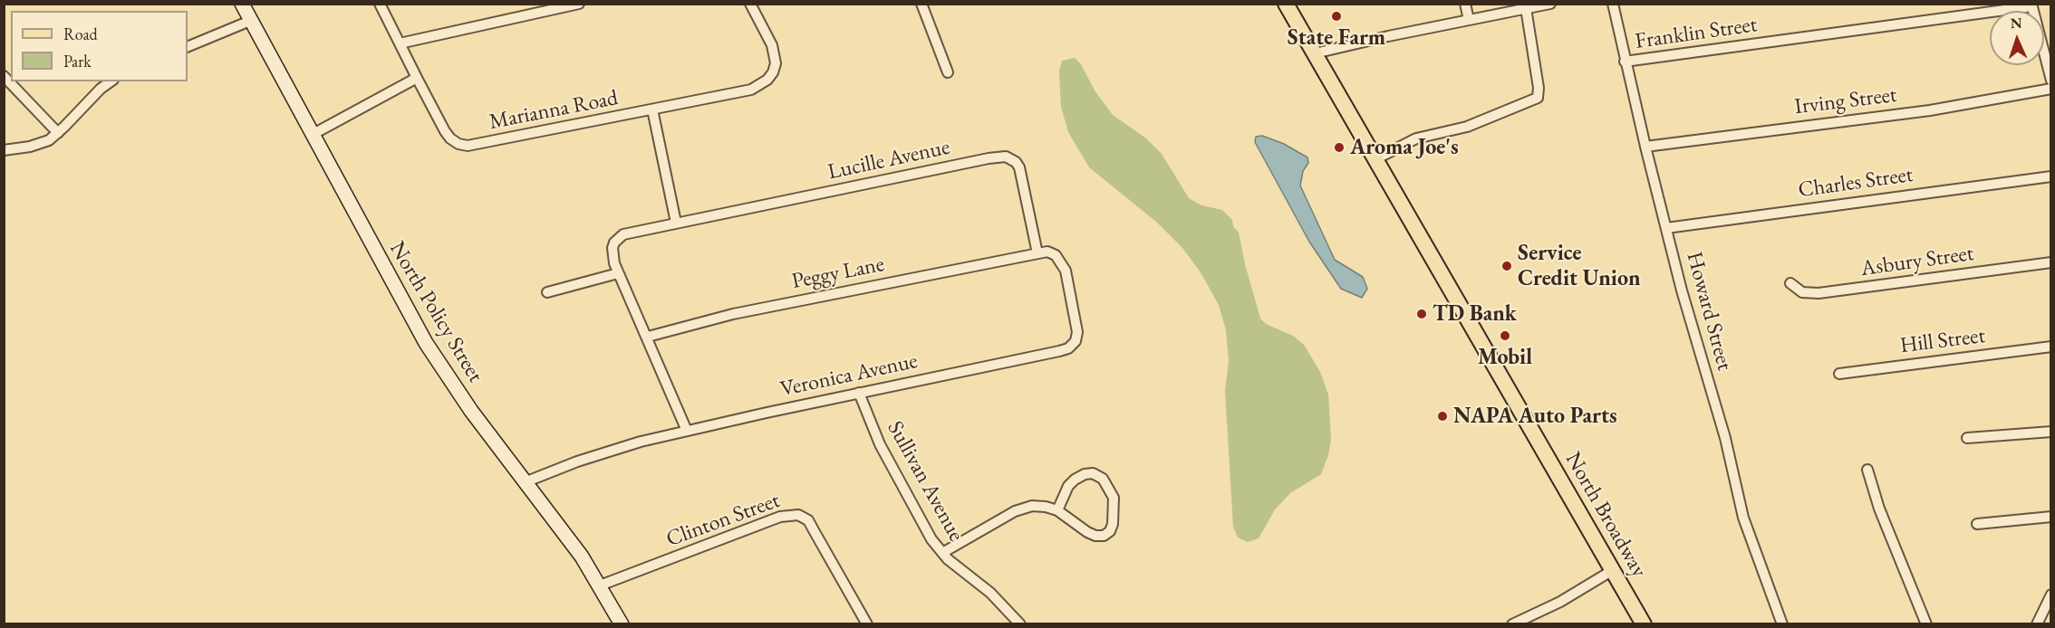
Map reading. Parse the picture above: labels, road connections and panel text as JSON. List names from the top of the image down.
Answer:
{
  "streets": {
    "main road": ["North Broadway"],
    "street": [
      "Franklin Street",
      "Irving Street",
      "Marianna Road",
      "Lucille Avenue",
      "Charles Street",
      "Asbury Street",
      "Peggy Lane",
      "Howard Street",
      "North Policy Street",
      "Hill Street",
      "Veronica Avenue",
      "Sullivan Avenue",
      "Clinton Street"
    ]
  },
  "crossings": [
    ["Franklin Street", "Howard Street"],
    ["Irving Street", "Howard Street"],
    ["Lucille Avenue", "Peggy Lane"],
    ["Lucille Avenue", "Veronica Avenue"],
    ["Charles Street", "Howard Street"],
    ["Peggy Lane", "Veronica Avenue"],
    ["North Policy Street", "Veronica Avenue"],
    ["North Policy Street", "Clinton Street"],
    ["Veronica Avenue", "Sullivan Avenue"]
  ],
  "places": [
    "State Farm",
    "Aroma Joe's",
    "Service Credit Union",
    "TD Bank",
    "Mobil",
    "NAPA Auto Parts"
  ],
  "legend": ["Road", "Park"],
  "north": "top"
}
